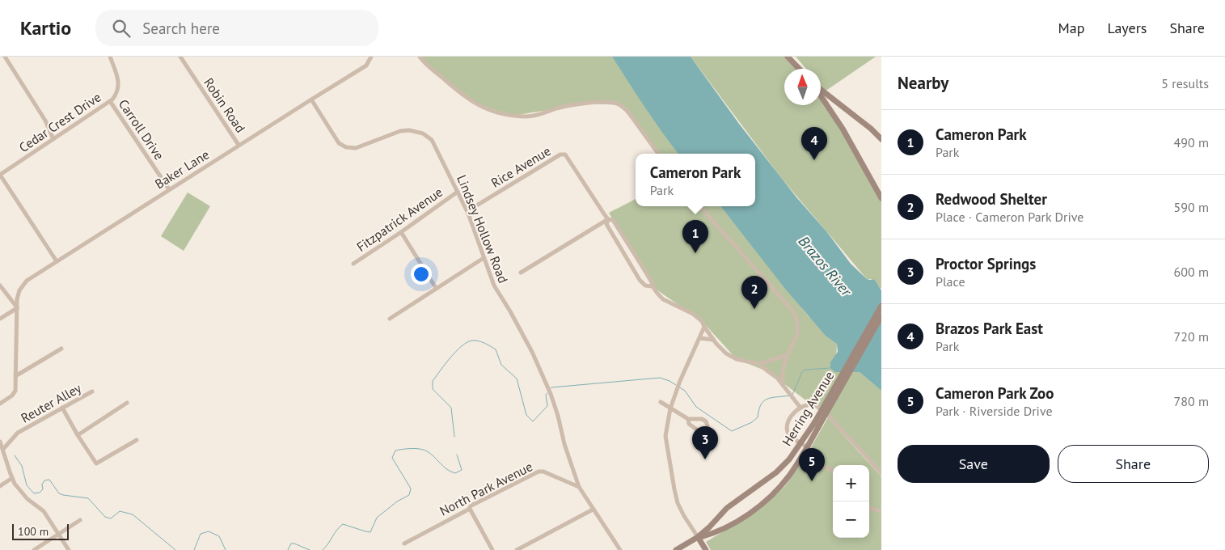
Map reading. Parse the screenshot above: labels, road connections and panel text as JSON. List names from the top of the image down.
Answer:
{
  "streets": {
    "main road": ["Herring Avenue"],
    "street": [
      "Robin Road",
      "Cedar Crest Drive",
      "Carroll Drive",
      "Rice Avenue",
      "Baker Lane",
      "Fitzpatrick Avenue",
      "Lindsey Hollow Road",
      "Reuter Alley",
      "North Park Avenue"
    ]
  },
  "crossings": [
    ["Robin Road", "Baker Lane"],
    ["Cedar Crest Drive", "Carroll Drive"],
    ["Carroll Drive", "Baker Lane"],
    ["Rice Avenue", "Lindsey Hollow Road"],
    ["Baker Lane", "Lindsey Hollow Road"],
    ["Fitzpatrick Avenue", "Lindsey Hollow Road"],
    ["Lindsey Hollow Road", "North Park Avenue"]
  ],
  "water": ["Brazos River"],
  "scale_bar": "100 m",
  "north": "top",
  "page": {
    "header": "Kartio",
    "search": "Search here",
    "nav": ["Map", "Layers", "Share"],
    "heading": ["Nearby", "5 results"],
    "list": [
      {
        "mark": "1",
        "name": "Cameron Park",
        "note": "Park",
        "value": "490 m"
      },
      {
        "mark": "2",
        "name": "Redwood Shelter",
        "note": "Place · Cameron Park Drive",
        "value": "590 m"
      },
      {
        "mark": "3",
        "name": "Proctor Springs",
        "note": "Place",
        "value": "600 m"
      },
      {
        "mark": "4",
        "name": "Brazos Park East",
        "note": "Park",
        "value": "720 m"
      },
      {
        "mark": "5",
        "name": "Cameron Park Zoo",
        "note": "Park · Riverside Drive",
        "value": "780 m"
      }
    ],
    "pins": [
      "4",
      "1",
      "2",
      "3",
      "5"
    ],
    "popup": ["Cameron Park", "Park"],
    "buttons": ["Save", "Share"],
    "map_buttons": ["+", "−"],
    "scale": "100 m"
  }
}
